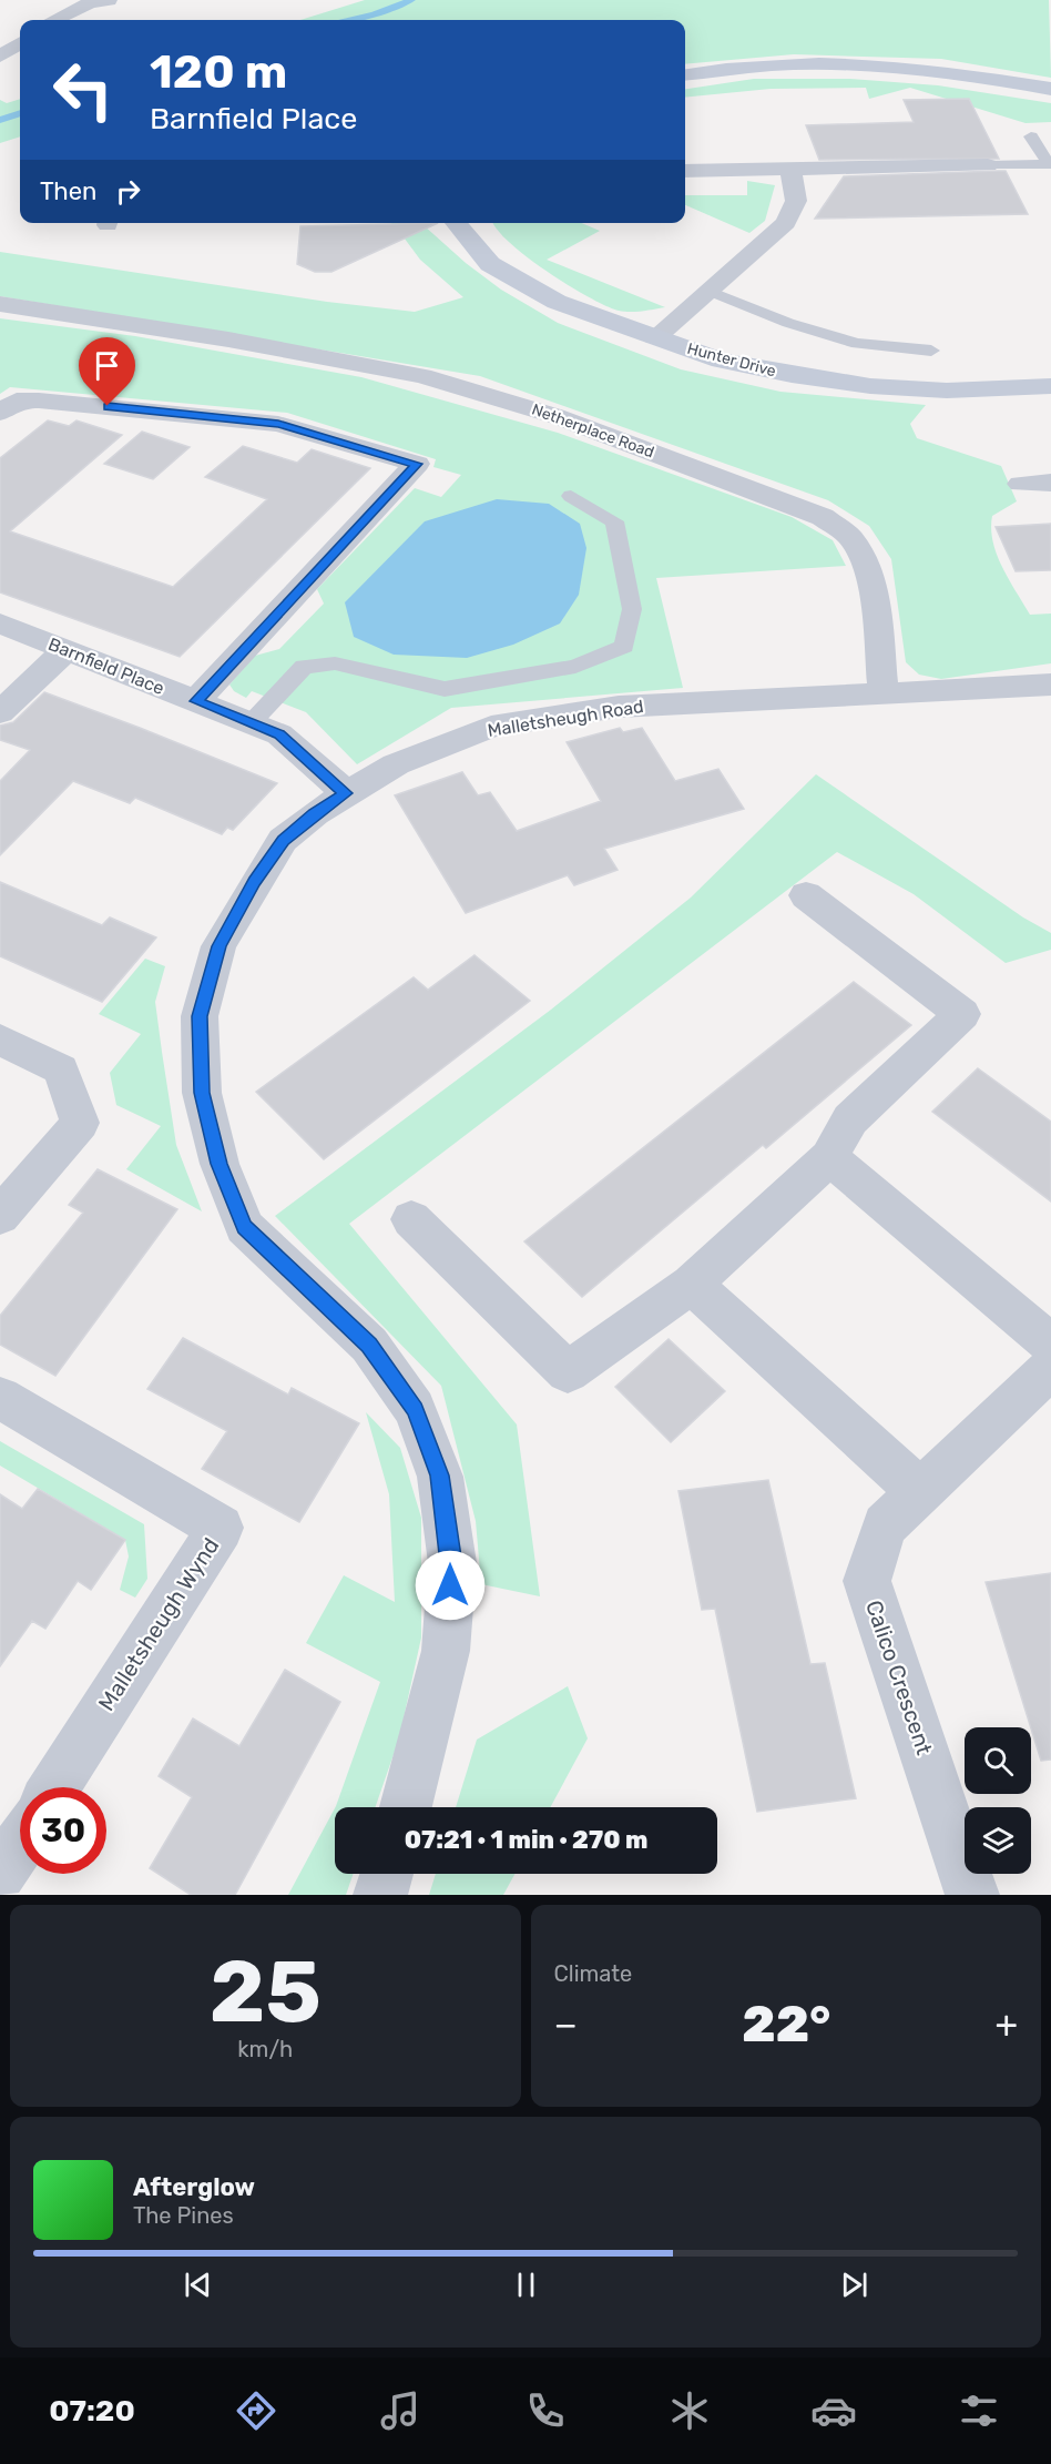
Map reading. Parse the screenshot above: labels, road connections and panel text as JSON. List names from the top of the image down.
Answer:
{
  "streets": {
    "street": [
      "Hunter Drive",
      "Netherplace Road",
      "Barnfield Place",
      "Malletsheugh Road",
      "Malletsheugh Wynd",
      "Calico Crescent"
    ]
  },
  "crossings": [
    ["Netherplace Road", "Malletsheugh Road"],
    ["Barnfield Place", "Malletsheugh Road"]
  ],
  "page": {
    "turn": ["120 m", "Barnfield Place"],
    "then": "Then",
    "limit": "30",
    "trip": "07:21 · 1 min · 270 m",
    "tile": [
      ["25", "km/h"],
      "Climate"
    ],
    "heat": ["−", "22°", "+"],
    "song": ["Afterglow", "The Pines"],
    "tabs": "07:20"
  }
}
